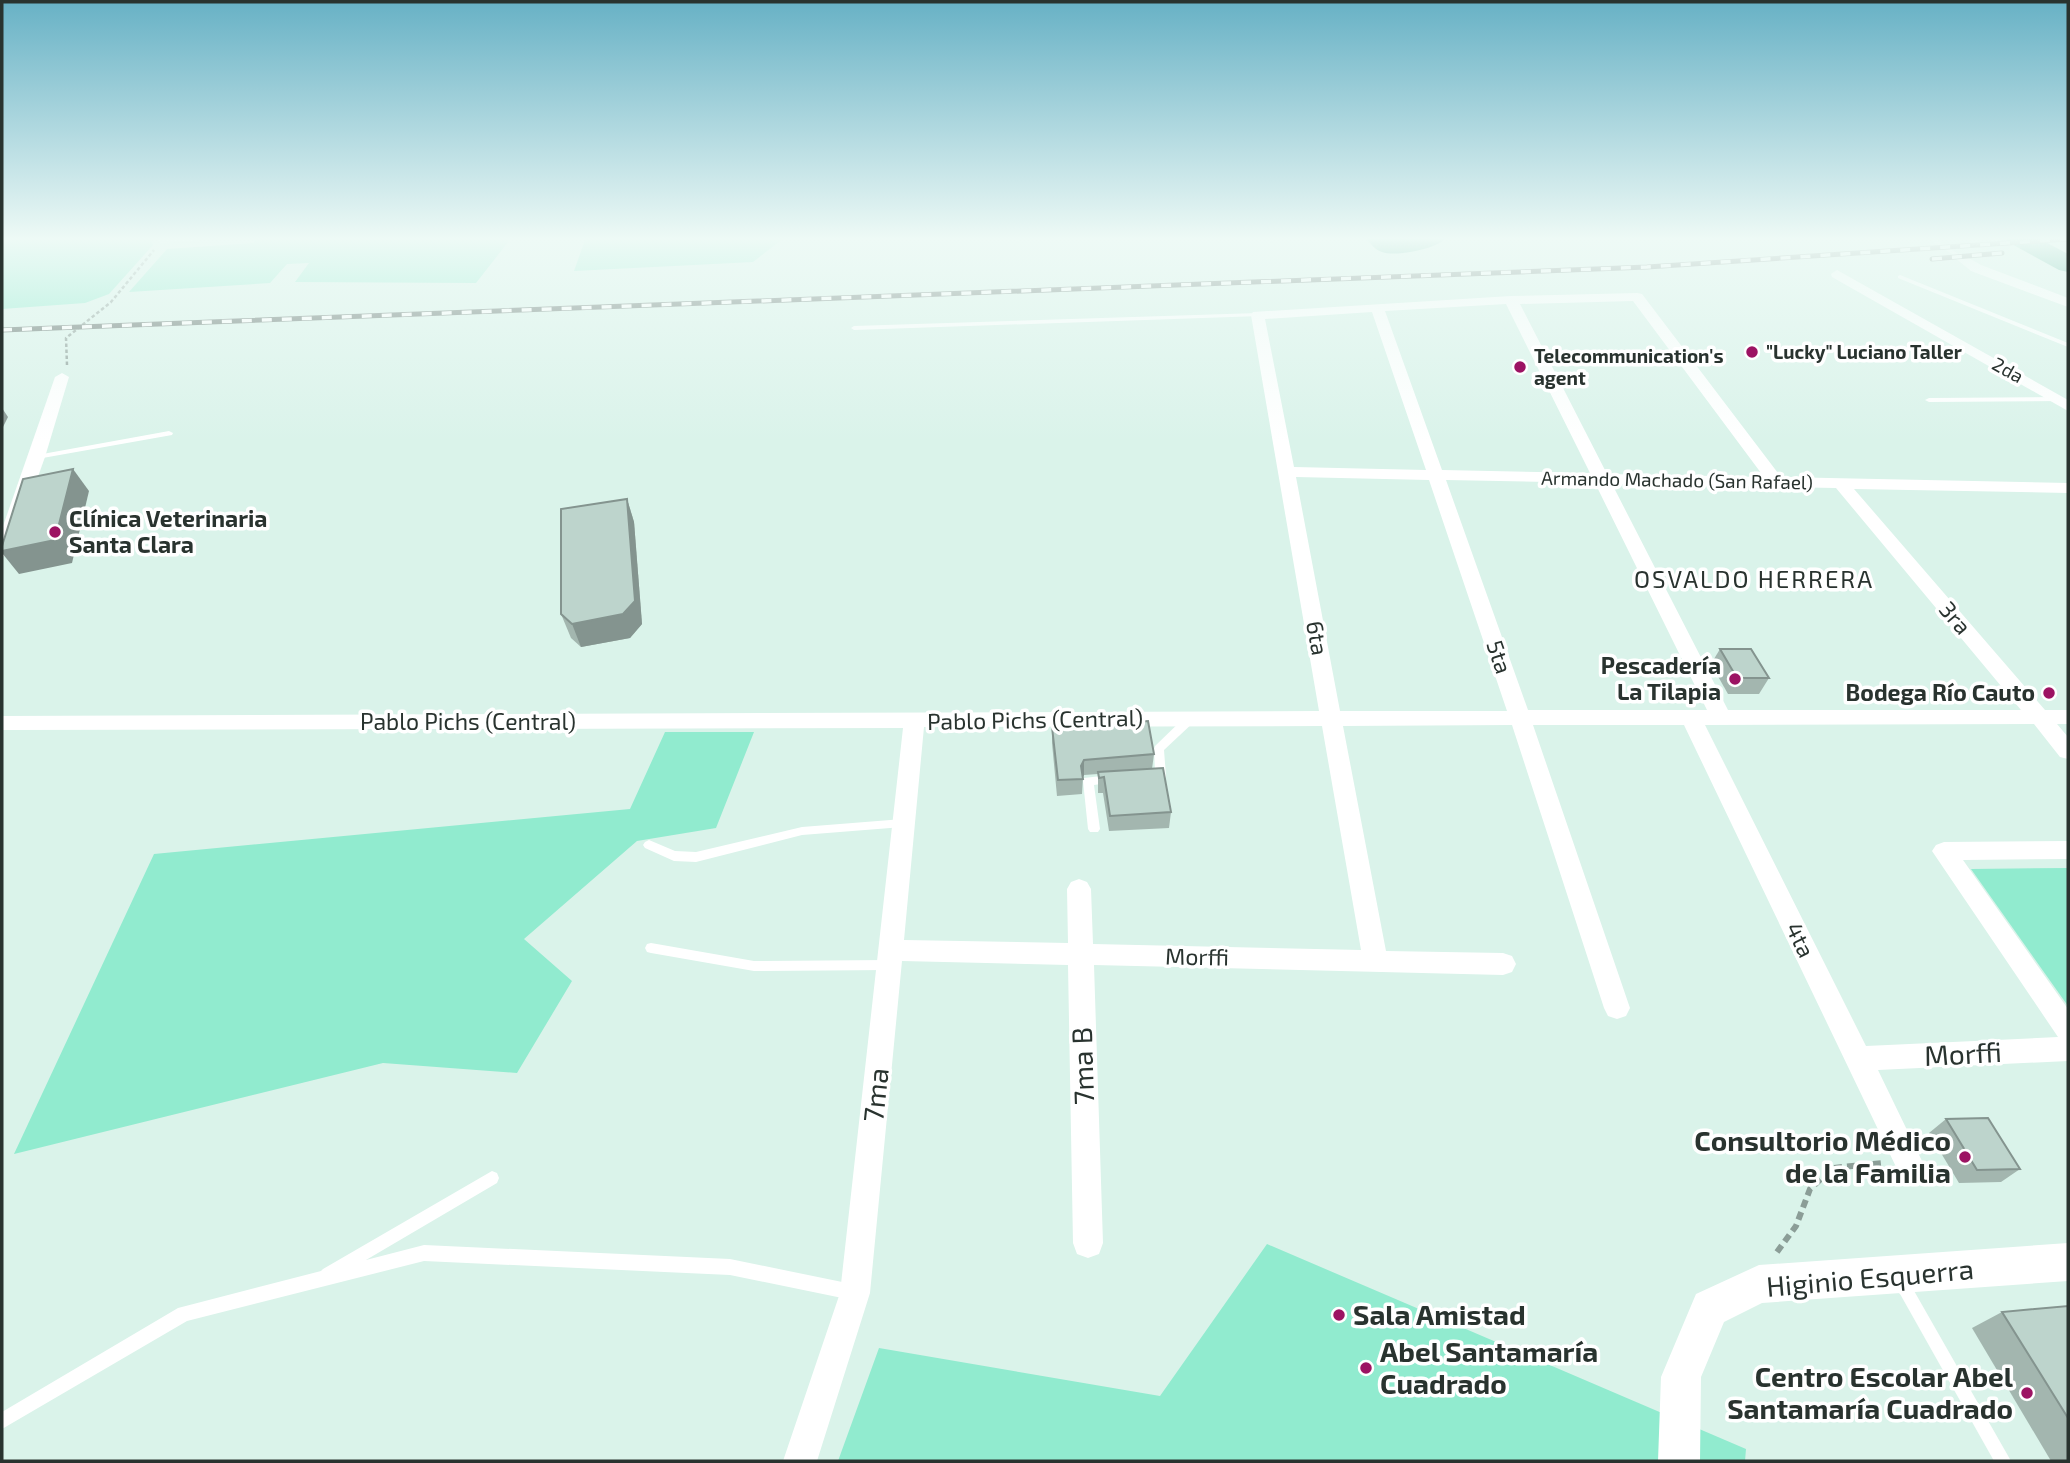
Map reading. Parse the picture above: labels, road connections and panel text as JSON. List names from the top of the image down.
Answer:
{
  "streets": {
    "street": [
      "2da",
      "Armando Machado (San Rafael)",
      "3ra",
      "6ta",
      "5ta",
      "Pablo Pichs (Central)",
      "4ta",
      "Morffi",
      "7ma B",
      "7ma",
      "Higinio Esquerra"
    ]
  },
  "crossings": [
    ["Armando Machado (San Rafael)", "3ra"],
    ["Armando Machado (San Rafael)", "6ta"],
    ["Armando Machado (San Rafael)", "5ta"],
    ["3ra", "Pablo Pichs (Central)"],
    ["6ta", "Pablo Pichs (Central)"],
    ["6ta", "Morffi"],
    ["5ta", "Pablo Pichs (Central)"],
    ["Pablo Pichs (Central)", "4ta"],
    ["Pablo Pichs (Central)", "7ma"],
    ["4ta", "Morffi"],
    ["Morffi", "7ma B"],
    ["Morffi", "7ma"]
  ],
  "districts": ["OSVALDO HERRERA"],
  "places": [
    "\"Lucky\" Luciano Taller",
    "Telecommunication's agent",
    "Clínica Veterinaria Santa Clara",
    "Pescadería La Tilapia",
    "Bodega Río Cauto",
    "Consultorio Médico de la Familia",
    "Sala Amistad",
    "Abel Santamaría Cuadrado",
    "Centro Escolar Abel Santamaría Cuadrado"
  ]
}
